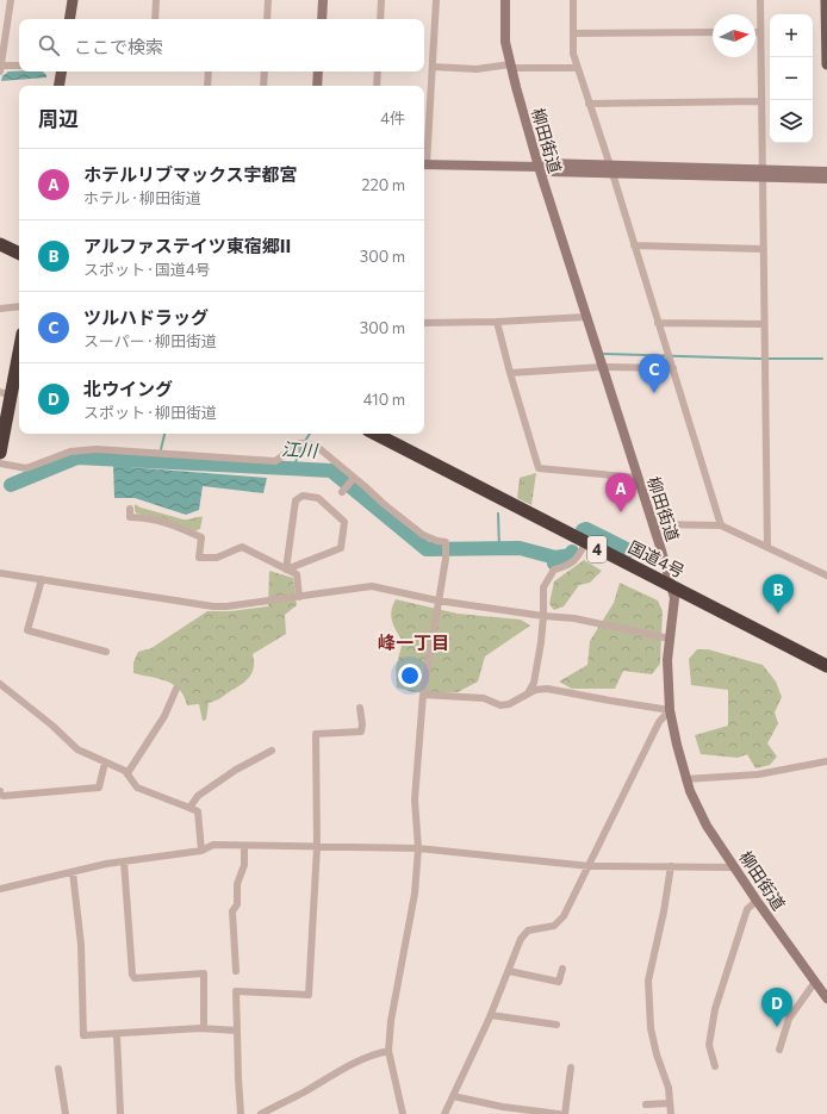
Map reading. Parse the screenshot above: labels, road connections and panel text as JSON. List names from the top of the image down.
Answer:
{
  "streets": {
    "highway": ["4", "国道4号"],
    "street": ["柳田街道"]
  },
  "crossings": [
    ["柳田街道", "国道4号"]
  ],
  "districts": ["峰一丁目"],
  "water": ["江川"],
  "north": "right",
  "page": {
    "map_buttons": ["+", "−"],
    "search": "ここで検索",
    "heading": ["周辺", "4件"],
    "list": [
      {
        "mark": "A",
        "name": "ホテルリブマックス宇都宮",
        "note": "ホテル · 柳田街道",
        "value": "220 m"
      },
      {
        "mark": "B",
        "name": "アルファステイツ東宿郷II",
        "note": "スポット · 国道4号",
        "value": "300 m"
      },
      {
        "mark": "C",
        "name": "ツルハドラッグ",
        "note": "スーパー · 柳田街道",
        "value": "300 m"
      },
      {
        "mark": "D",
        "name": "北ウイング",
        "note": "スポット · 柳田街道",
        "value": "410 m"
      }
    ],
    "pins": [
      "C",
      "A",
      "B",
      "D"
    ]
  }
}
